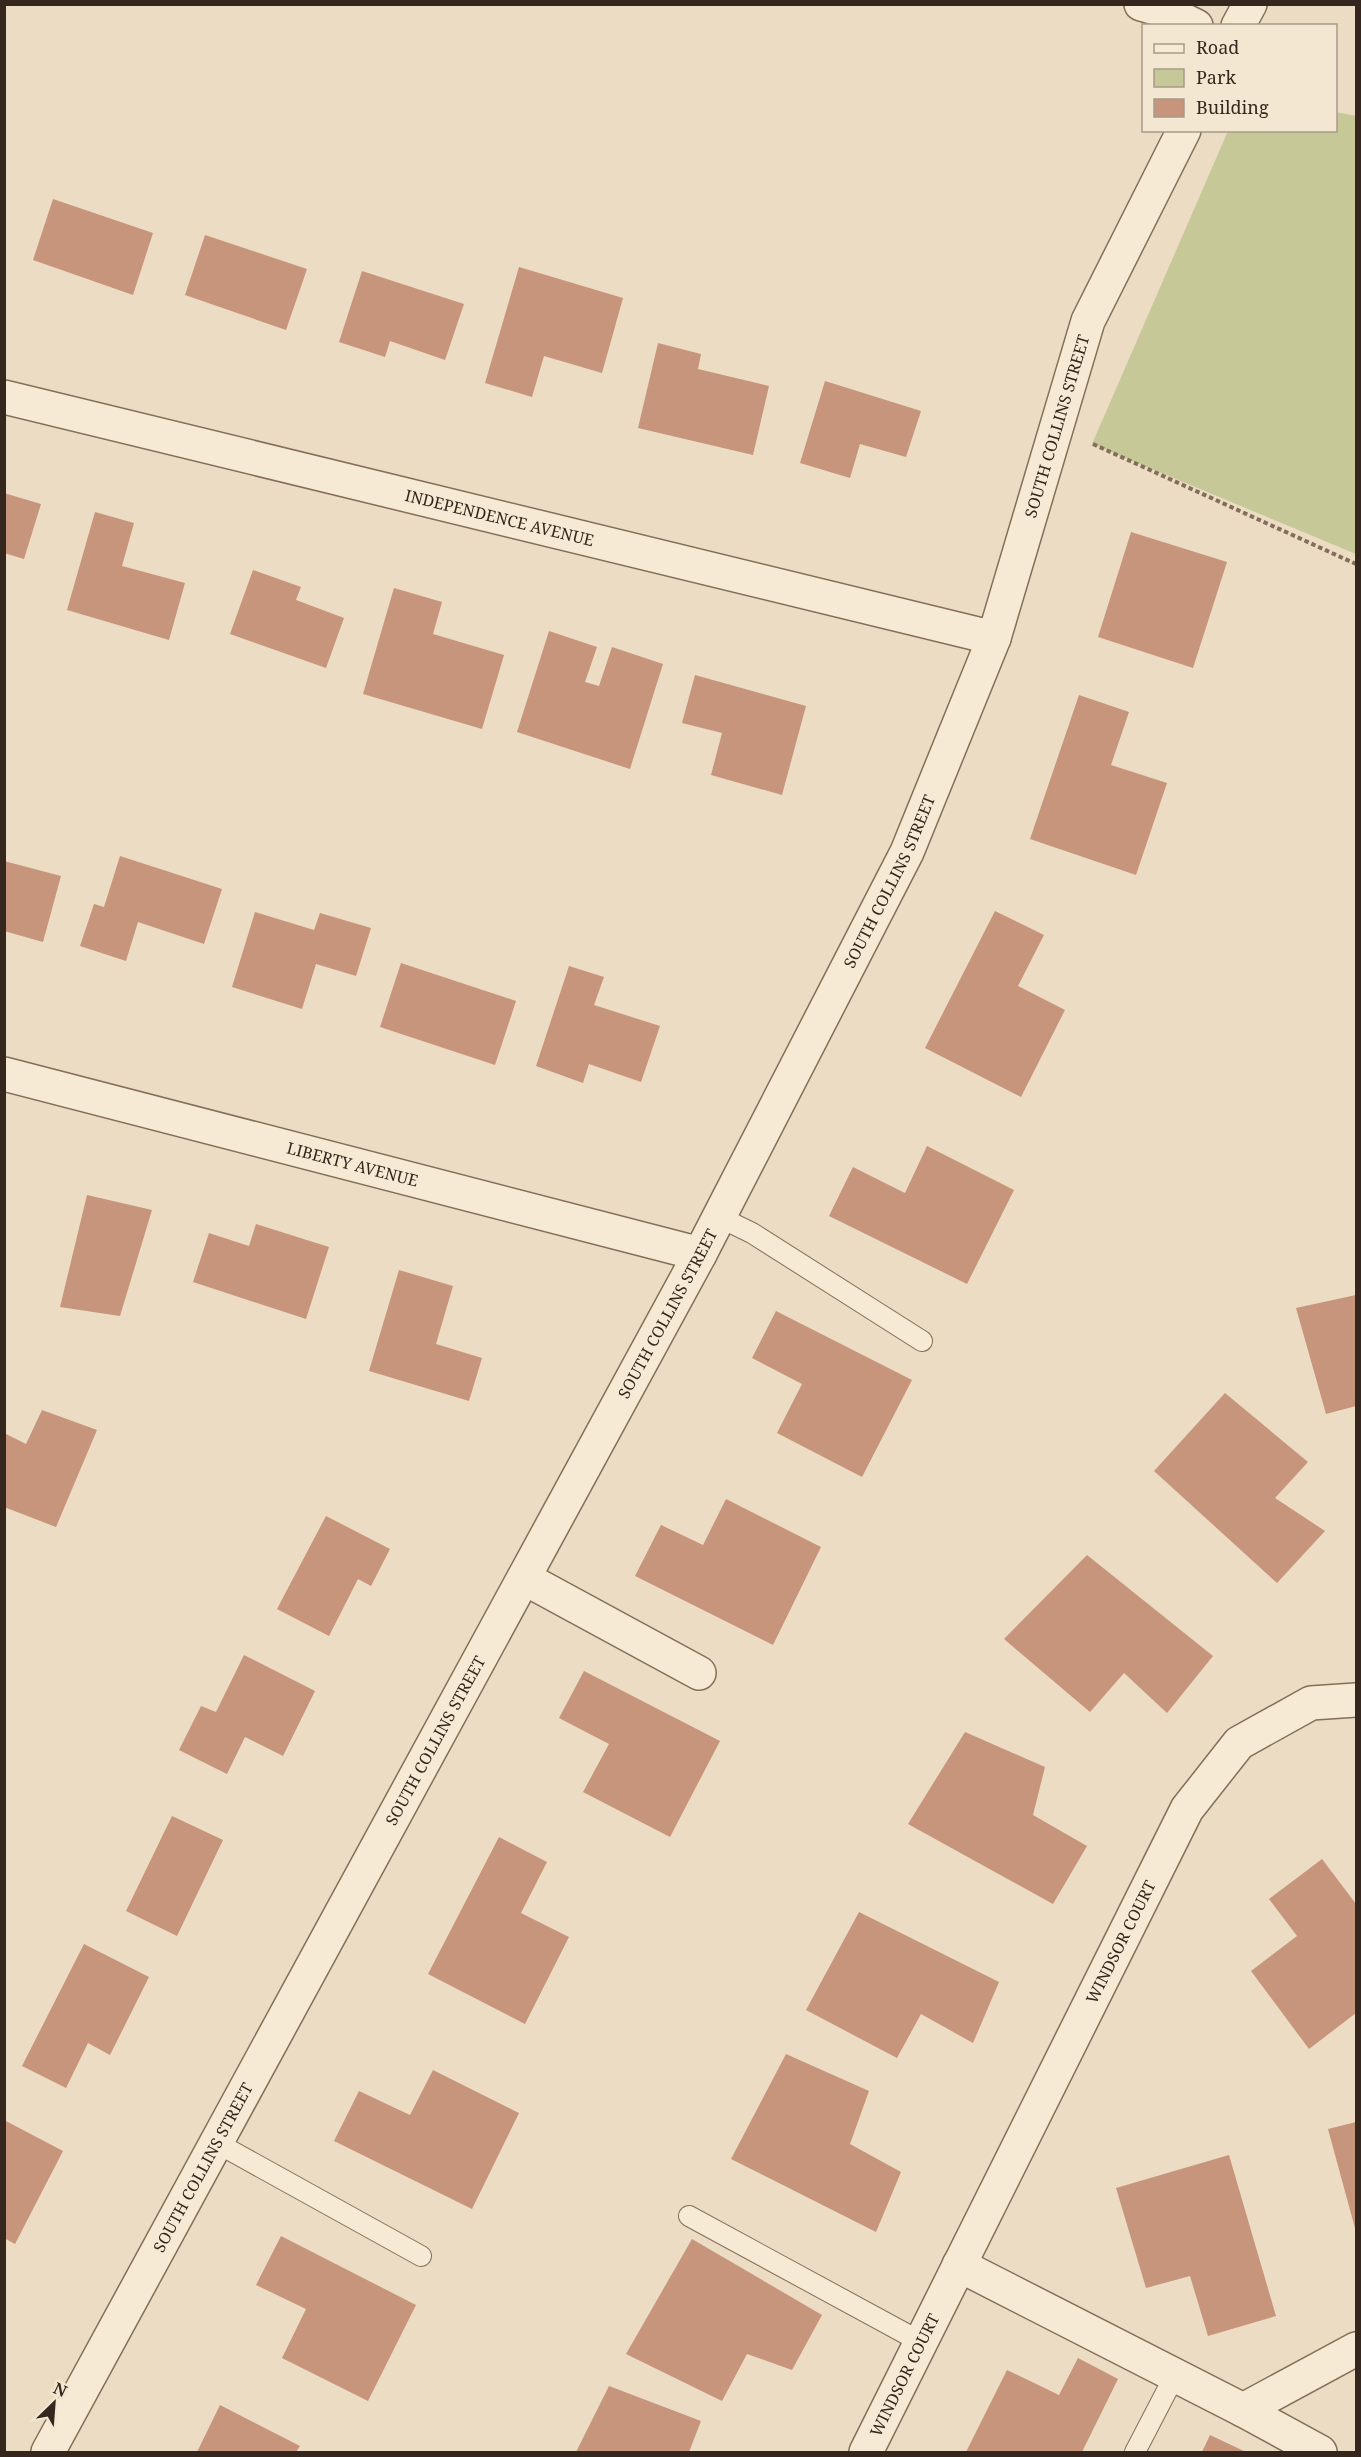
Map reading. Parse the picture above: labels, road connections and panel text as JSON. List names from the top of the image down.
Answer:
{
  "streets": {
    "street": [
      "SOUTH COLLINS STREET",
      "INDEPENDENCE AVENUE",
      "LIBERTY AVENUE",
      "WINDSOR COURT"
    ]
  },
  "crossings": [
    ["SOUTH COLLINS STREET", "INDEPENDENCE AVENUE"],
    ["SOUTH COLLINS STREET", "LIBERTY AVENUE"]
  ],
  "legend": ["Road", "Park", "Building"],
  "north": "top right"
}
